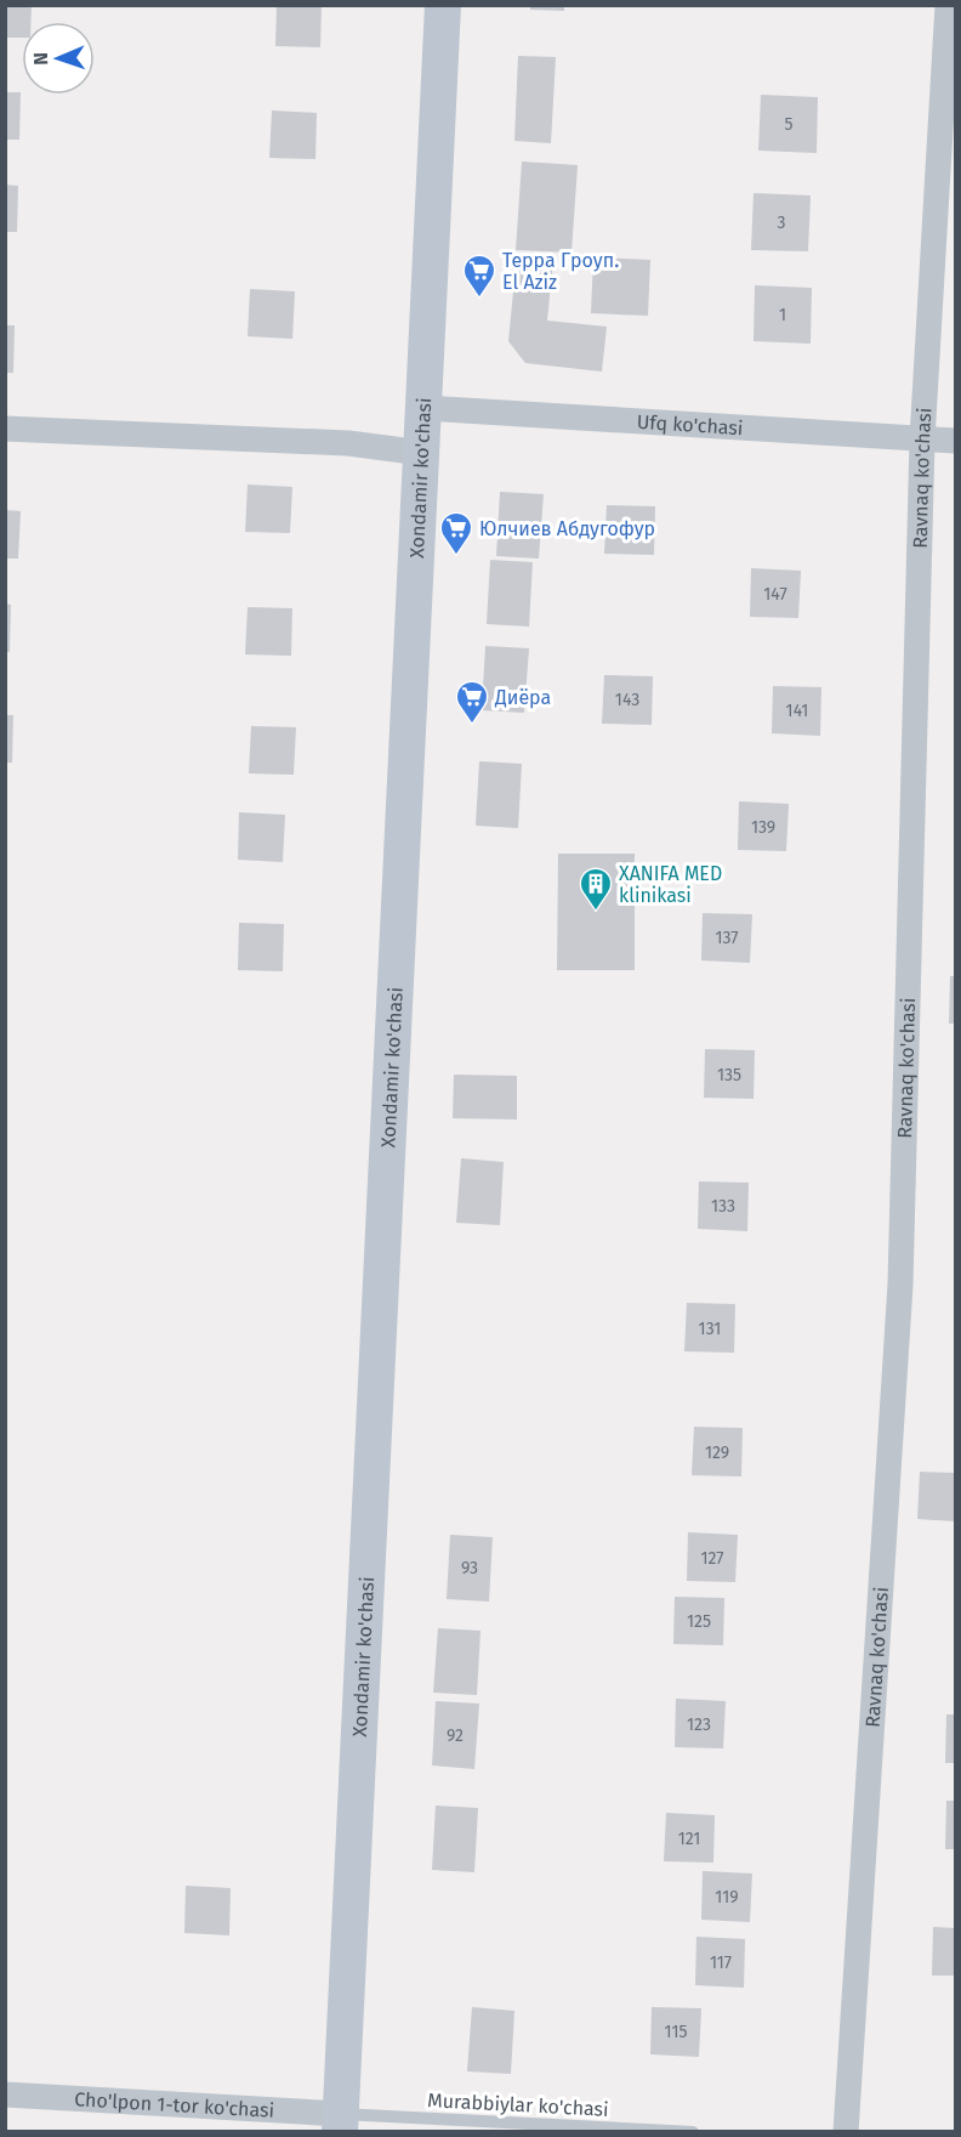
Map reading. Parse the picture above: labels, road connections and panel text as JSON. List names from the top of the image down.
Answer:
{
  "streets": {
    "main road": ["Xondamir ko'chasi"],
    "street": ["Ufq ko'chasi", "Ravnaq ko'chasi", "Cho'lpon 1-tor ko'chasi"],
    "lane": ["Murabbiylar ko'chasi"]
  },
  "crossings": [
    ["Ufq ko'chasi", "Xondamir ko'chasi"],
    ["Ufq ko'chasi", "Ravnaq ko'chasi"],
    ["Xondamir ko'chasi", "Cho'lpon 1-tor ko'chasi"],
    ["Xondamir ko'chasi", "Murabbiylar ko'chasi"],
    ["Cho'lpon 1-tor ko'chasi", "Murabbiylar ko'chasi"]
  ],
  "places": {
    "supermarket": ["Терра Гроуп. El Aziz", "Юлчиев Абдугофур", "Диёра"],
    "building": ["XANIFA MED klinikasi"]
  },
  "house_numbers": [
    "5",
    "3",
    "1",
    "147",
    "143",
    "141",
    "139",
    "137",
    "135",
    "133",
    "131",
    "129",
    "127",
    "93",
    "125",
    "123",
    "92",
    "121",
    "119",
    "117",
    "115"
  ],
  "north": "left"
}
